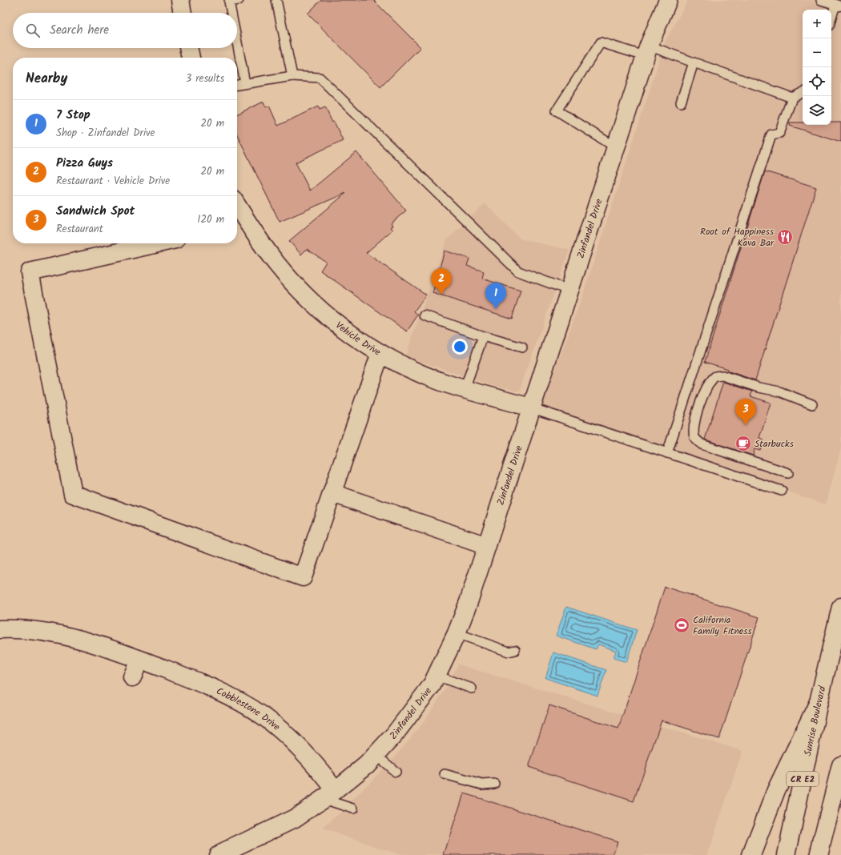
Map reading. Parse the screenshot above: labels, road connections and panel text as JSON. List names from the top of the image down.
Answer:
{
  "streets": {
    "main road": [
      "Zinfandel Drive",
      "Vehicle Drive",
      "Cobblestone Drive",
      "Sunrise Boulevard",
      "CR E2"
    ]
  },
  "crossings": [
    ["Zinfandel Drive", "Vehicle Drive"],
    ["Zinfandel Drive", "Cobblestone Drive"]
  ],
  "places": {
    "restaurant": ["Root of Happiness Kava Bar"],
    "cafe": ["Starbucks"],
    "sports": ["California Family Fitness"]
  },
  "page": {
    "map_buttons": ["+", "−"],
    "search": "Search here",
    "heading": ["Nearby", "3 results"],
    "list": [
      {
        "mark": "1",
        "name": "7 Stop",
        "note": "Shop · Zinfandel Drive",
        "value": "20 m"
      },
      {
        "mark": "2",
        "name": "Pizza Guys",
        "note": "Restaurant · Vehicle Drive",
        "value": "20 m"
      },
      {
        "mark": "3",
        "name": "Sandwich Spot",
        "note": "Restaurant",
        "value": "120 m"
      }
    ],
    "pins": ["2", "1", "3"]
  }
}
